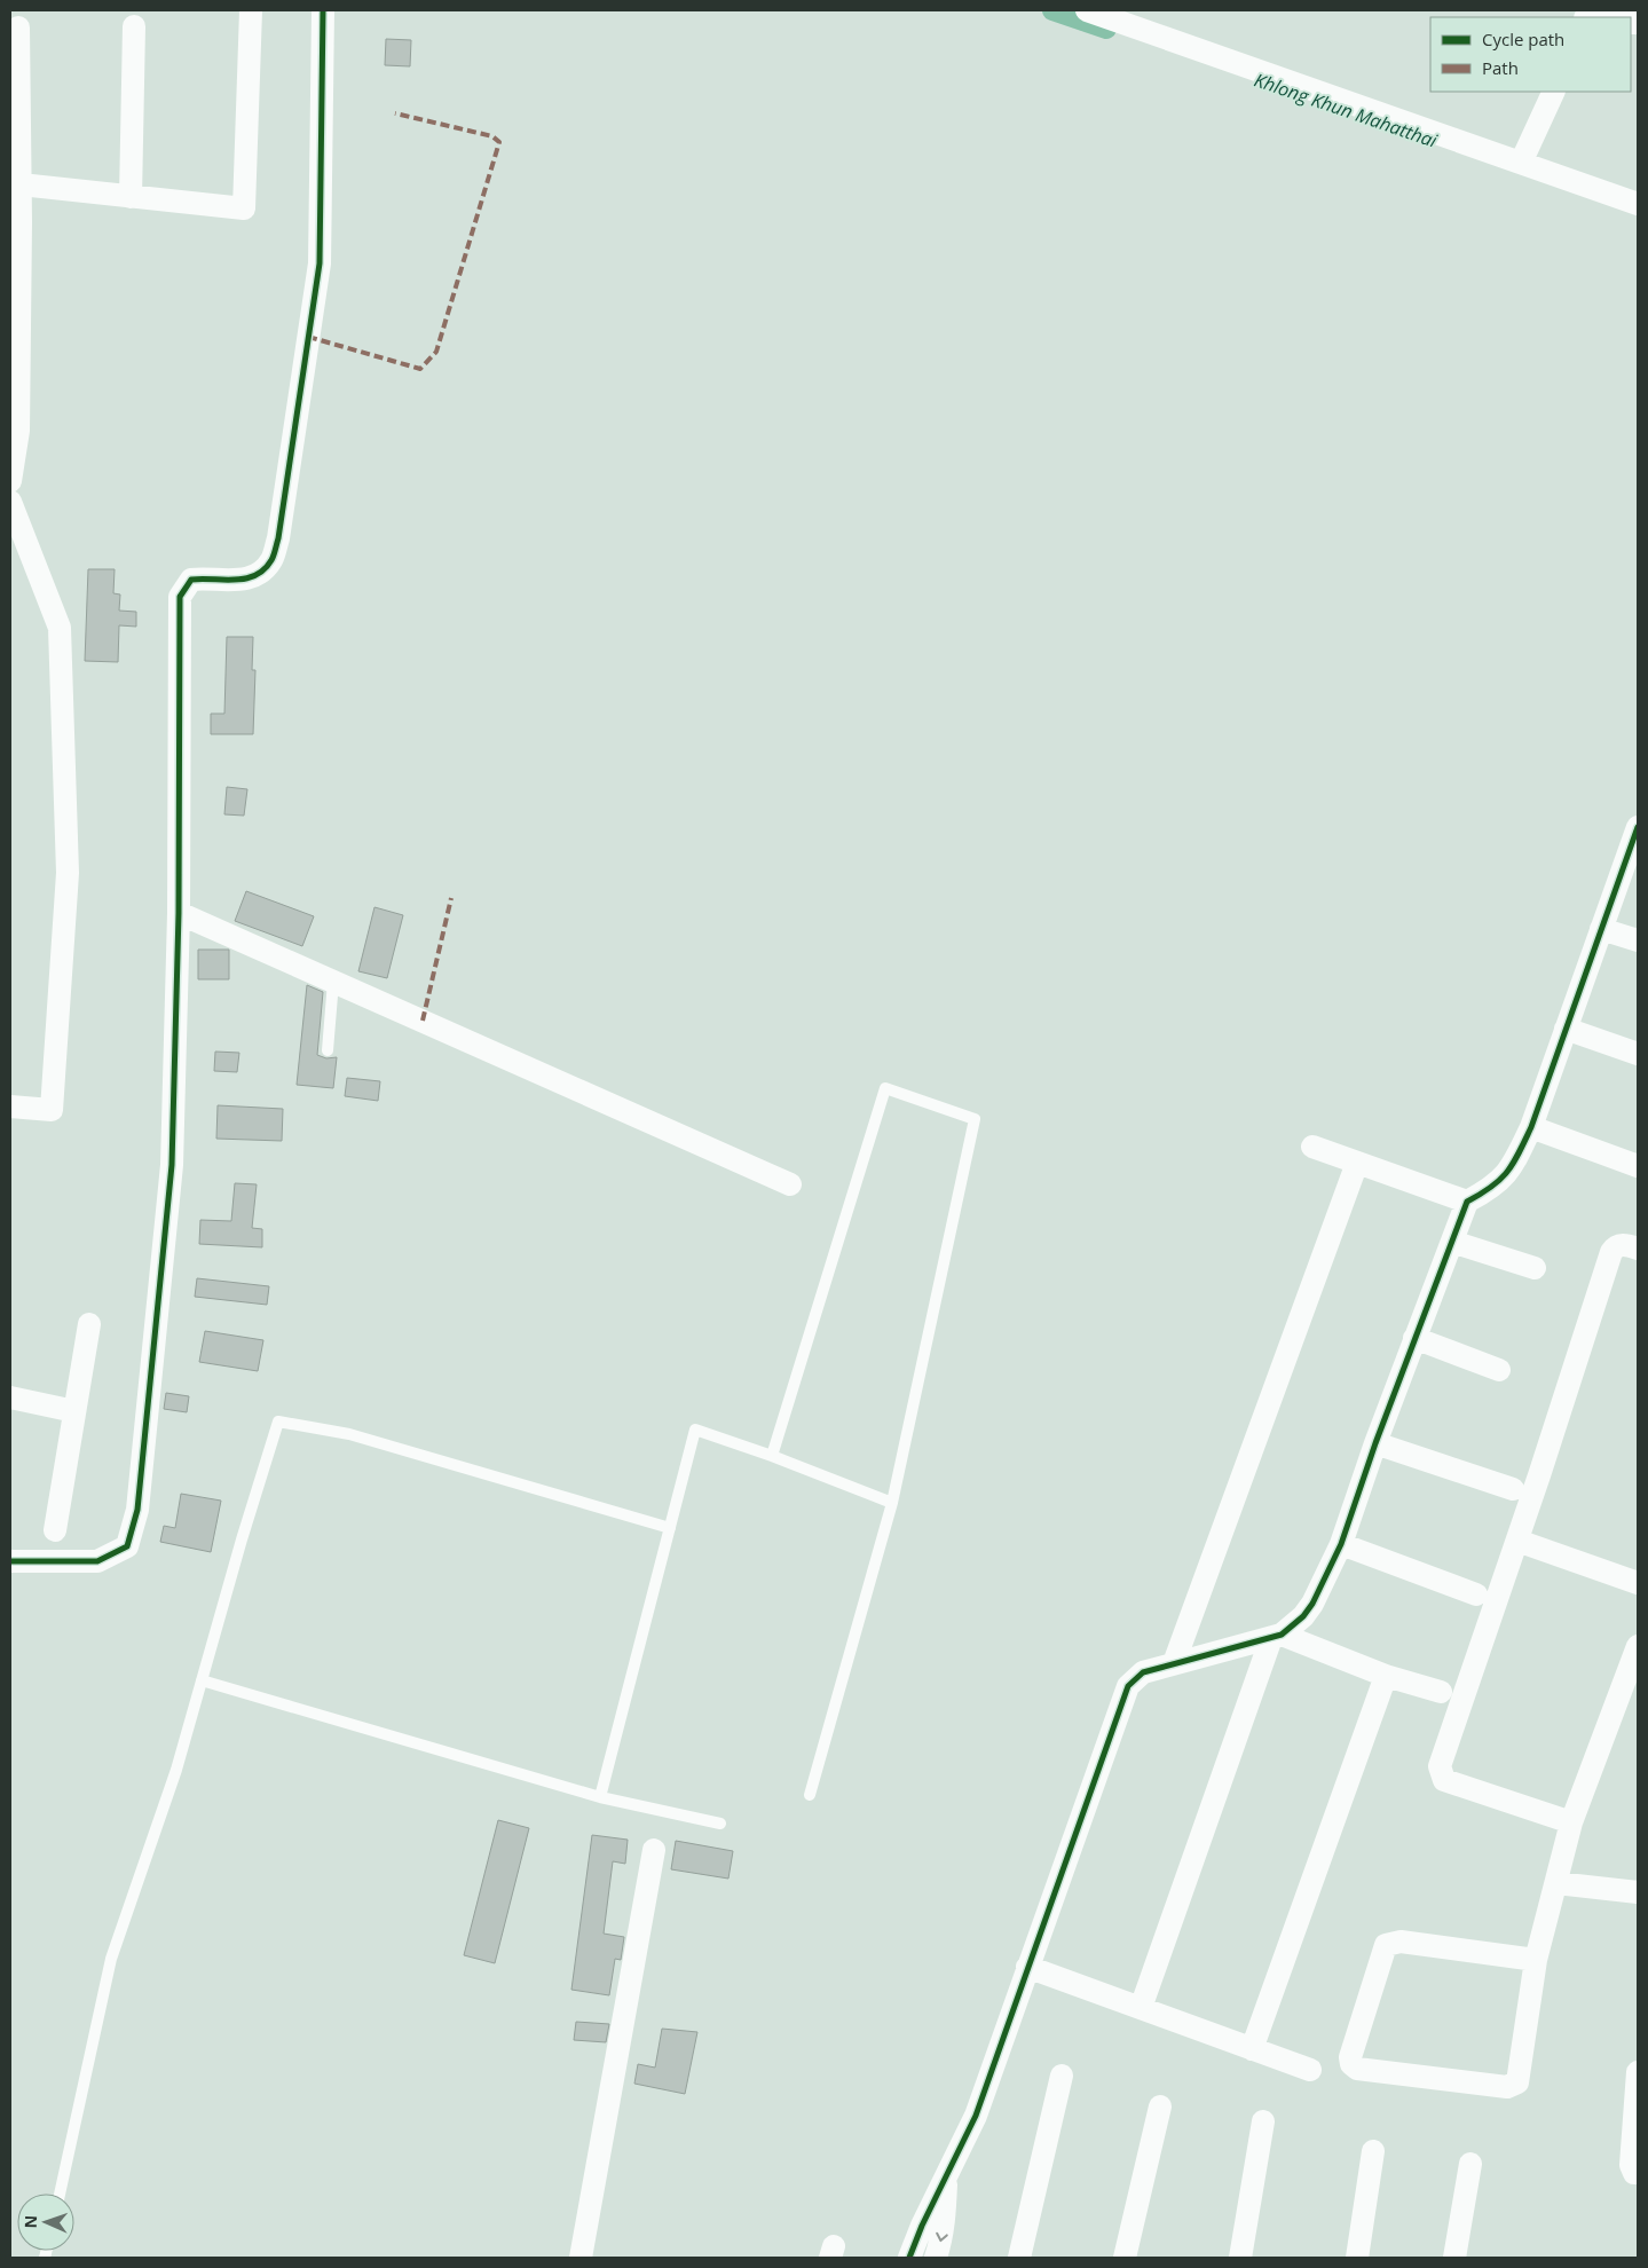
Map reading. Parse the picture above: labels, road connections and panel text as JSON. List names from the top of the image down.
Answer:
{
  "water": ["Khlong Khun Mahatthai"],
  "legend": ["Cycle path", "Path"],
  "north": "left"
}
